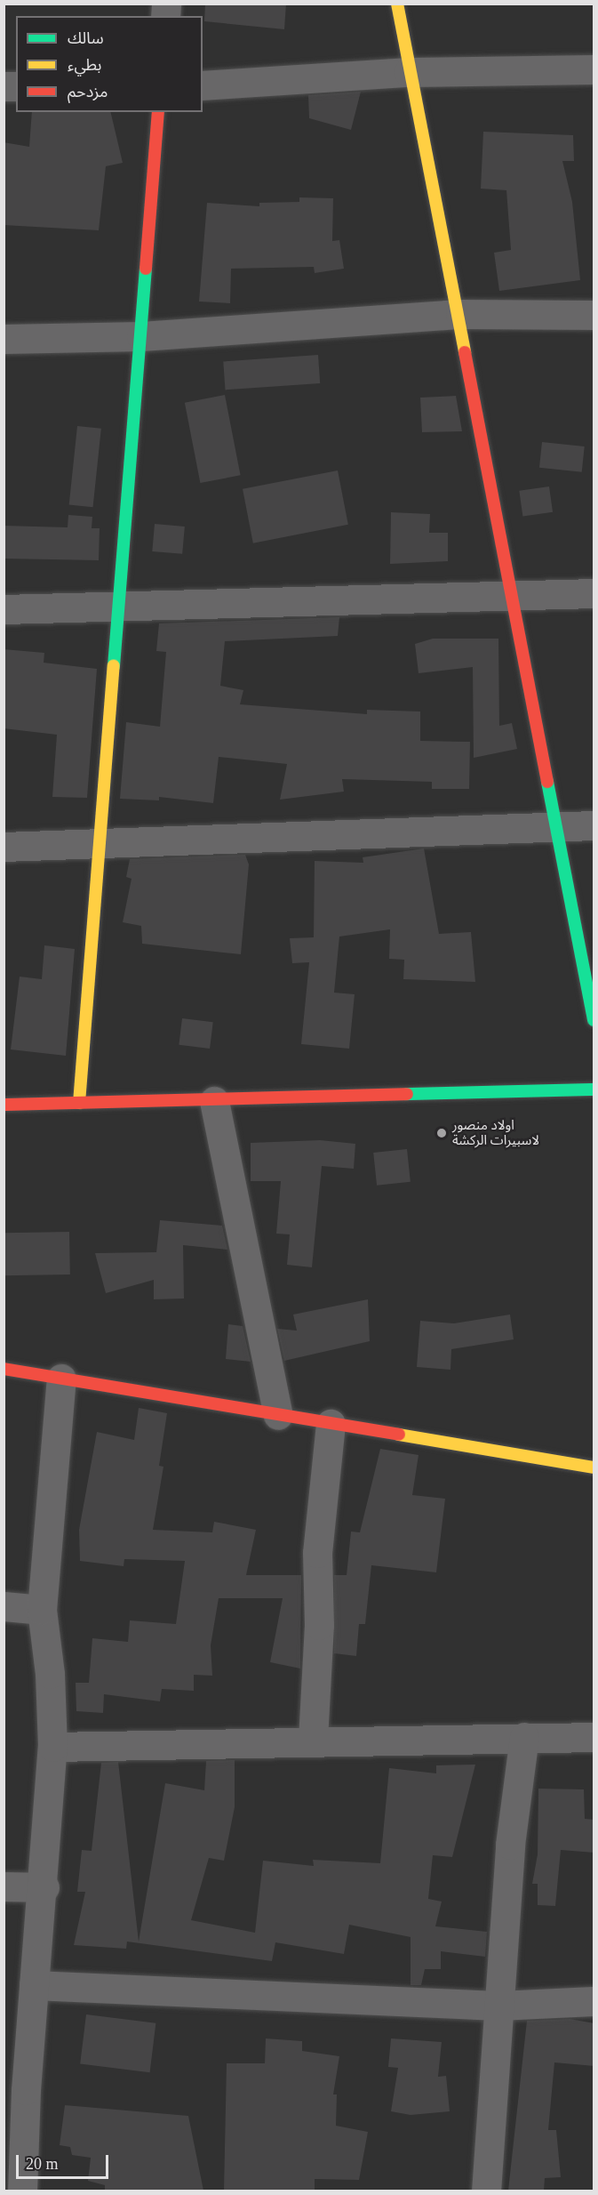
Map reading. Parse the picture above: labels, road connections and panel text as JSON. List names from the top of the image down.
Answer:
{
  "places": ["اولاد منصور لاسبيرات الركشة"],
  "legend": ["سالك", "بطيء", "مزدحم"],
  "scale_bar": "20 m"
}
